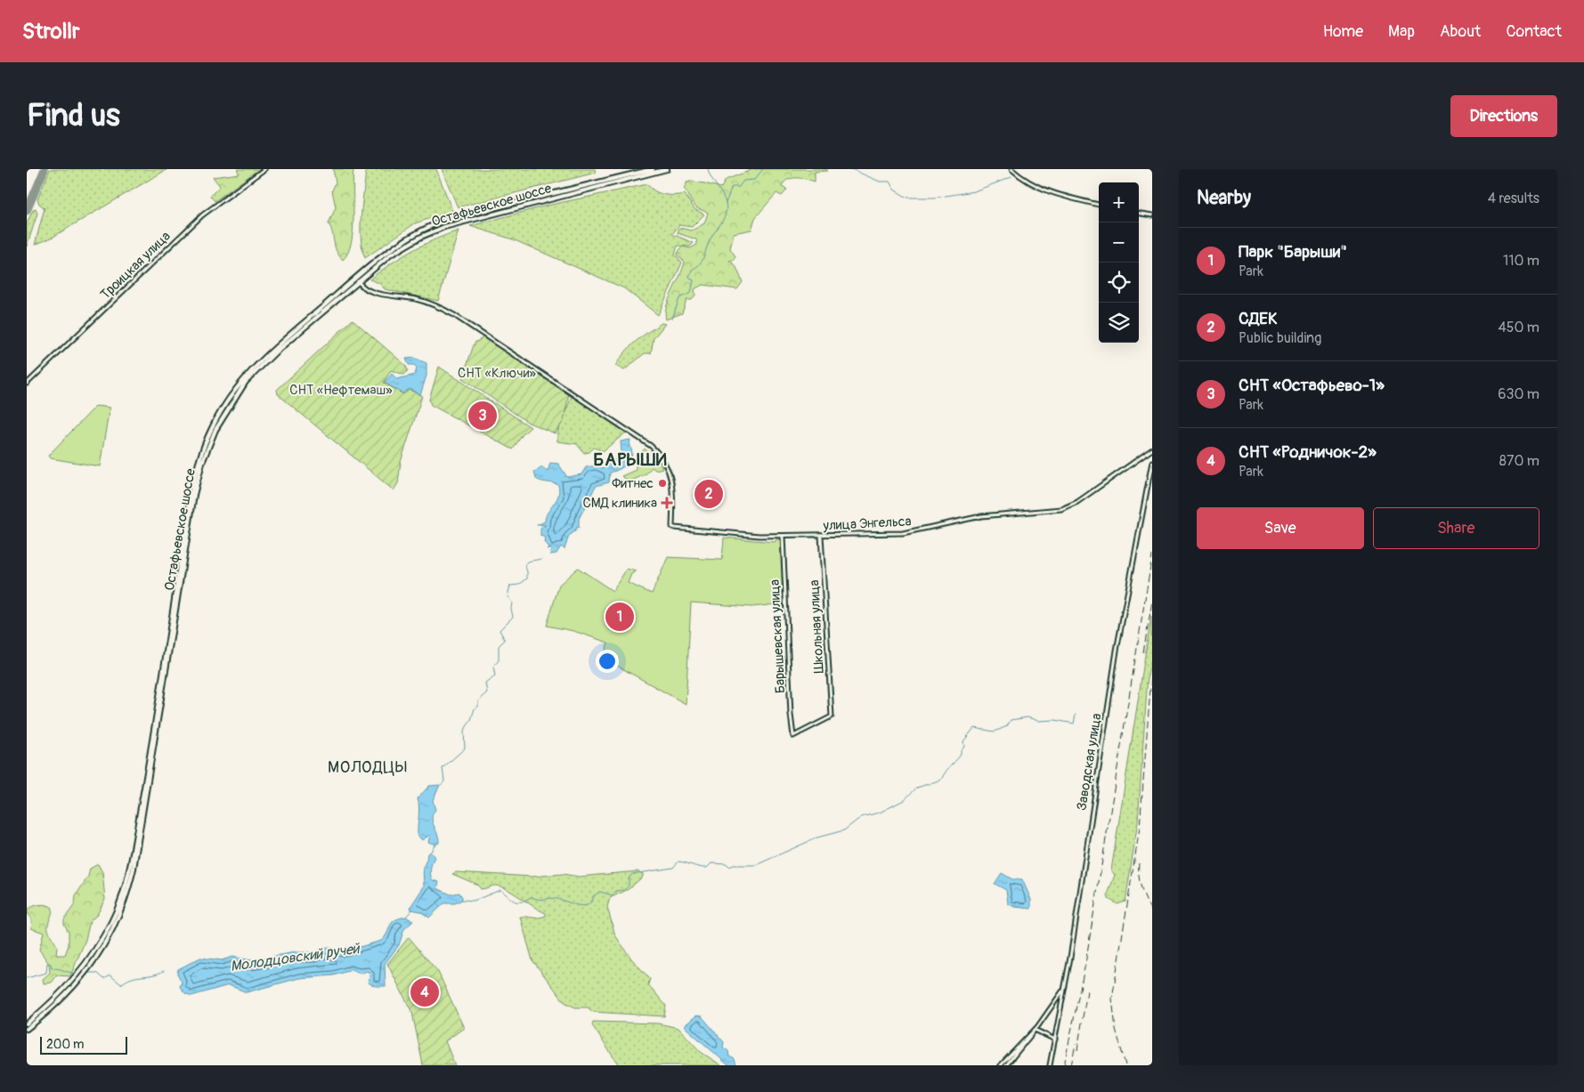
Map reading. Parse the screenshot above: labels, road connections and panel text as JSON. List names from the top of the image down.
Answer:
{
  "streets": {
    "main road": ["Остафьевское шоссе"],
    "street": [
      "Троицкая улица",
      "улица Энгельса",
      "Школьная улица",
      "Барышевская улица",
      "Заводская улица"
    ]
  },
  "crossings": [
    ["Остафьевское шоссе", "улица Энгельса"],
    ["улица Энгельса", "Школьная улица"],
    ["улица Энгельса", "Барышевская улица"],
    ["Школьная улица", "Барышевская улица"]
  ],
  "districts": ["БАРЫШИ", "МОЛОДЦЫ"],
  "water": ["Молодцовский ручей"],
  "parks": ["СНТ «Ключи»", "СНТ «Нефтемаш»"],
  "places": {
    "other": ["Фитнес"],
    "health": ["СМД клиника"]
  },
  "scale_bar": "200 m",
  "page": {
    "header": "Strollr",
    "nav": [
      "Home",
      "Map",
      "About",
      "Contact"
    ],
    "buttons": [
      "Directions",
      ["Save", "Share"]
    ],
    "title": "Find us",
    "heading": ["Nearby", "4 results"],
    "map_buttons": ["+", "−"],
    "list": [
      {
        "mark": "1",
        "name": "Парк \"Барыши\"",
        "note": "Park",
        "value": "110 m"
      },
      {
        "mark": "2",
        "name": "СДЕК",
        "note": "Public building",
        "value": "450 m"
      },
      {
        "mark": "3",
        "name": "СНТ «Остафьево-1»",
        "note": "Park",
        "value": "630 m"
      },
      {
        "mark": "4",
        "name": "СНТ «Родничок-2»",
        "note": "Park",
        "value": "870 m"
      }
    ],
    "pins": [
      "3",
      "2",
      "1",
      "4"
    ],
    "scale": "200 m"
  }
}
